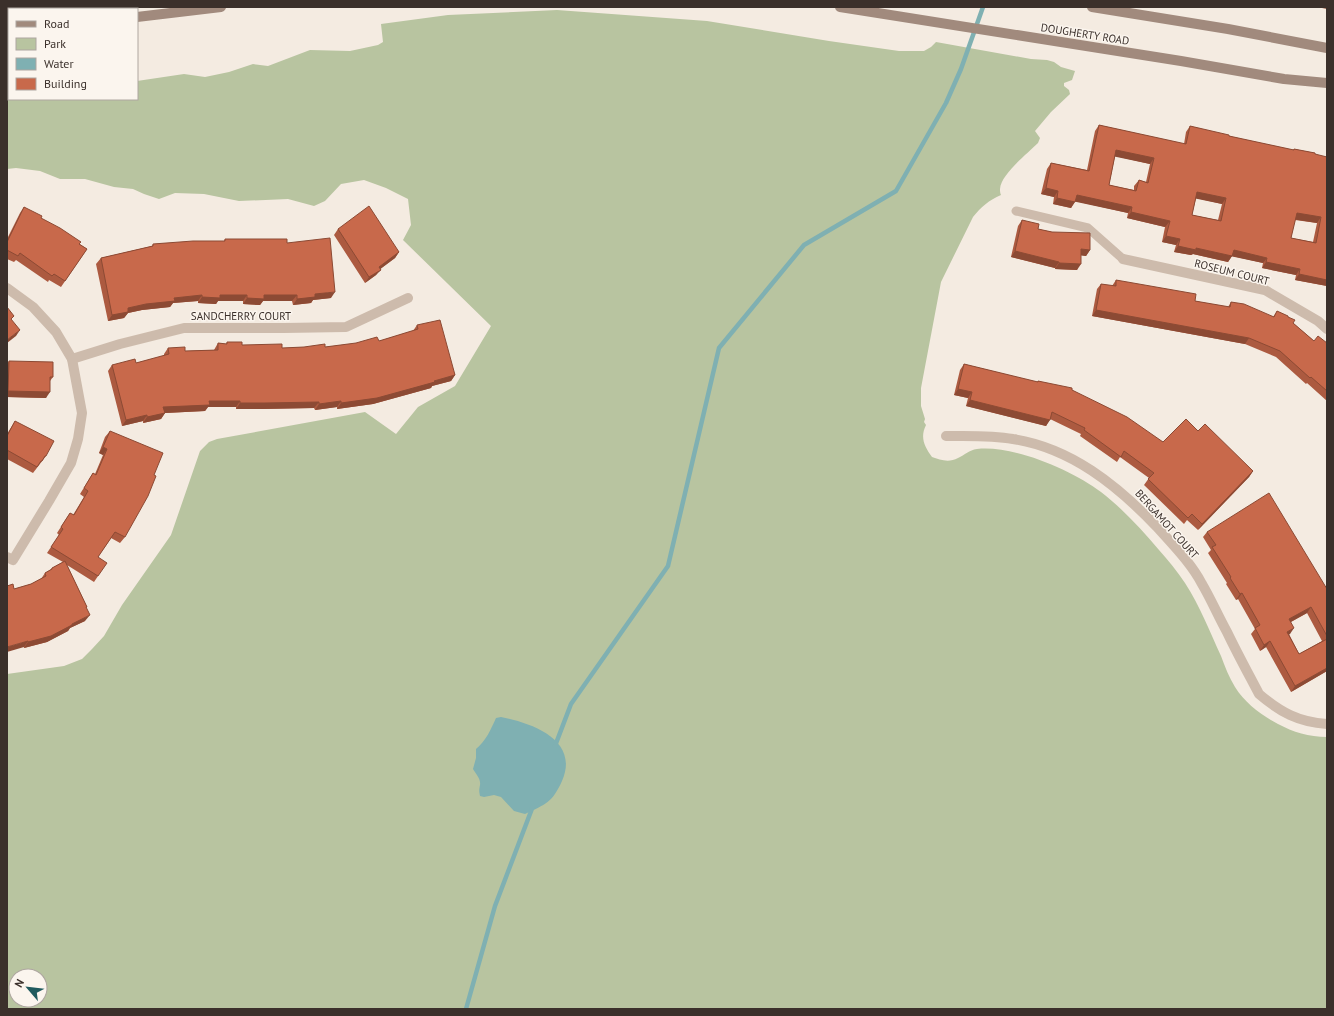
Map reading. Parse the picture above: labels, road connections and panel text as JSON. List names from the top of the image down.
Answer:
{
  "streets": {
    "main road": ["DOUGHERTY ROAD"],
    "street": ["ROSEUM COURT", "SANDCHERRY COURT", "BERGAMOT COURT"]
  },
  "legend": [
    "Road",
    "Park",
    "Water",
    "Building"
  ],
  "north": "top left"
}
